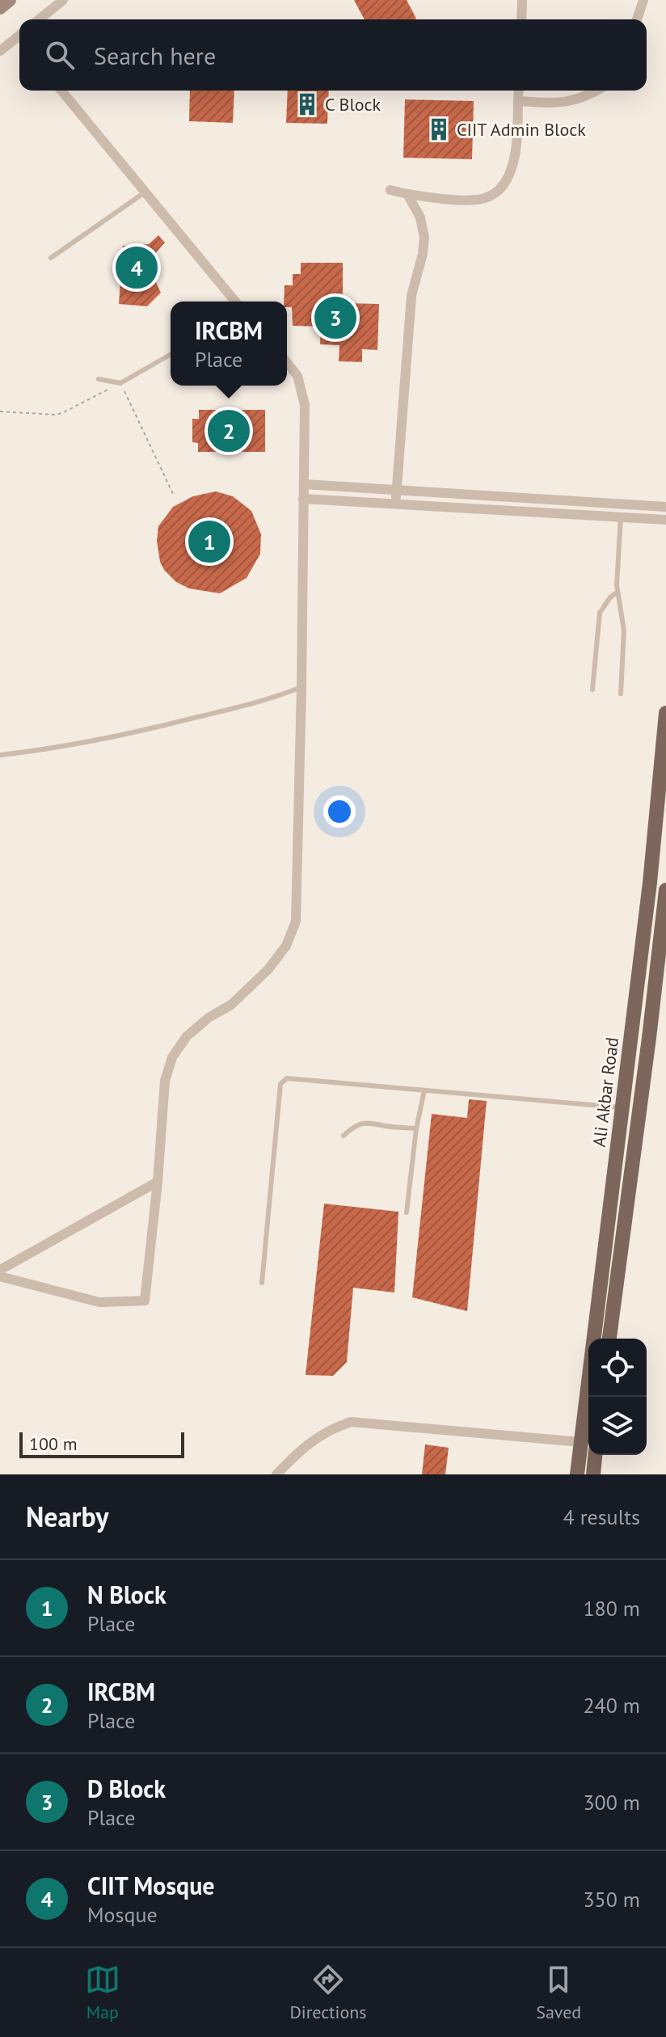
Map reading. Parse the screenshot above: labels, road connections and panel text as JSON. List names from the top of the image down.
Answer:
{
  "streets": {
    "main road": ["Ali Akbar Road"]
  },
  "places": {
    "building": ["C Block", "CIIT Admin Block"]
  },
  "scale_bar": "100 m",
  "page": {
    "search": "Search here",
    "pins": [
      "4",
      "3",
      "2",
      "1"
    ],
    "popup": ["IRCBM", "Place"],
    "scale": "100 m",
    "heading": ["Nearby", "4 results"],
    "list": [
      {
        "mark": "1",
        "name": "N Block",
        "note": "Place",
        "value": "180 m"
      },
      {
        "mark": "2",
        "name": "IRCBM",
        "note": "Place",
        "value": "240 m"
      },
      {
        "mark": "3",
        "name": "D Block",
        "note": "Place",
        "value": "300 m"
      },
      {
        "mark": "4",
        "name": "CIIT Mosque",
        "note": "Mosque",
        "value": "350 m"
      }
    ],
    "nav": ["Map", "Directions", "Saved"]
  }
}
